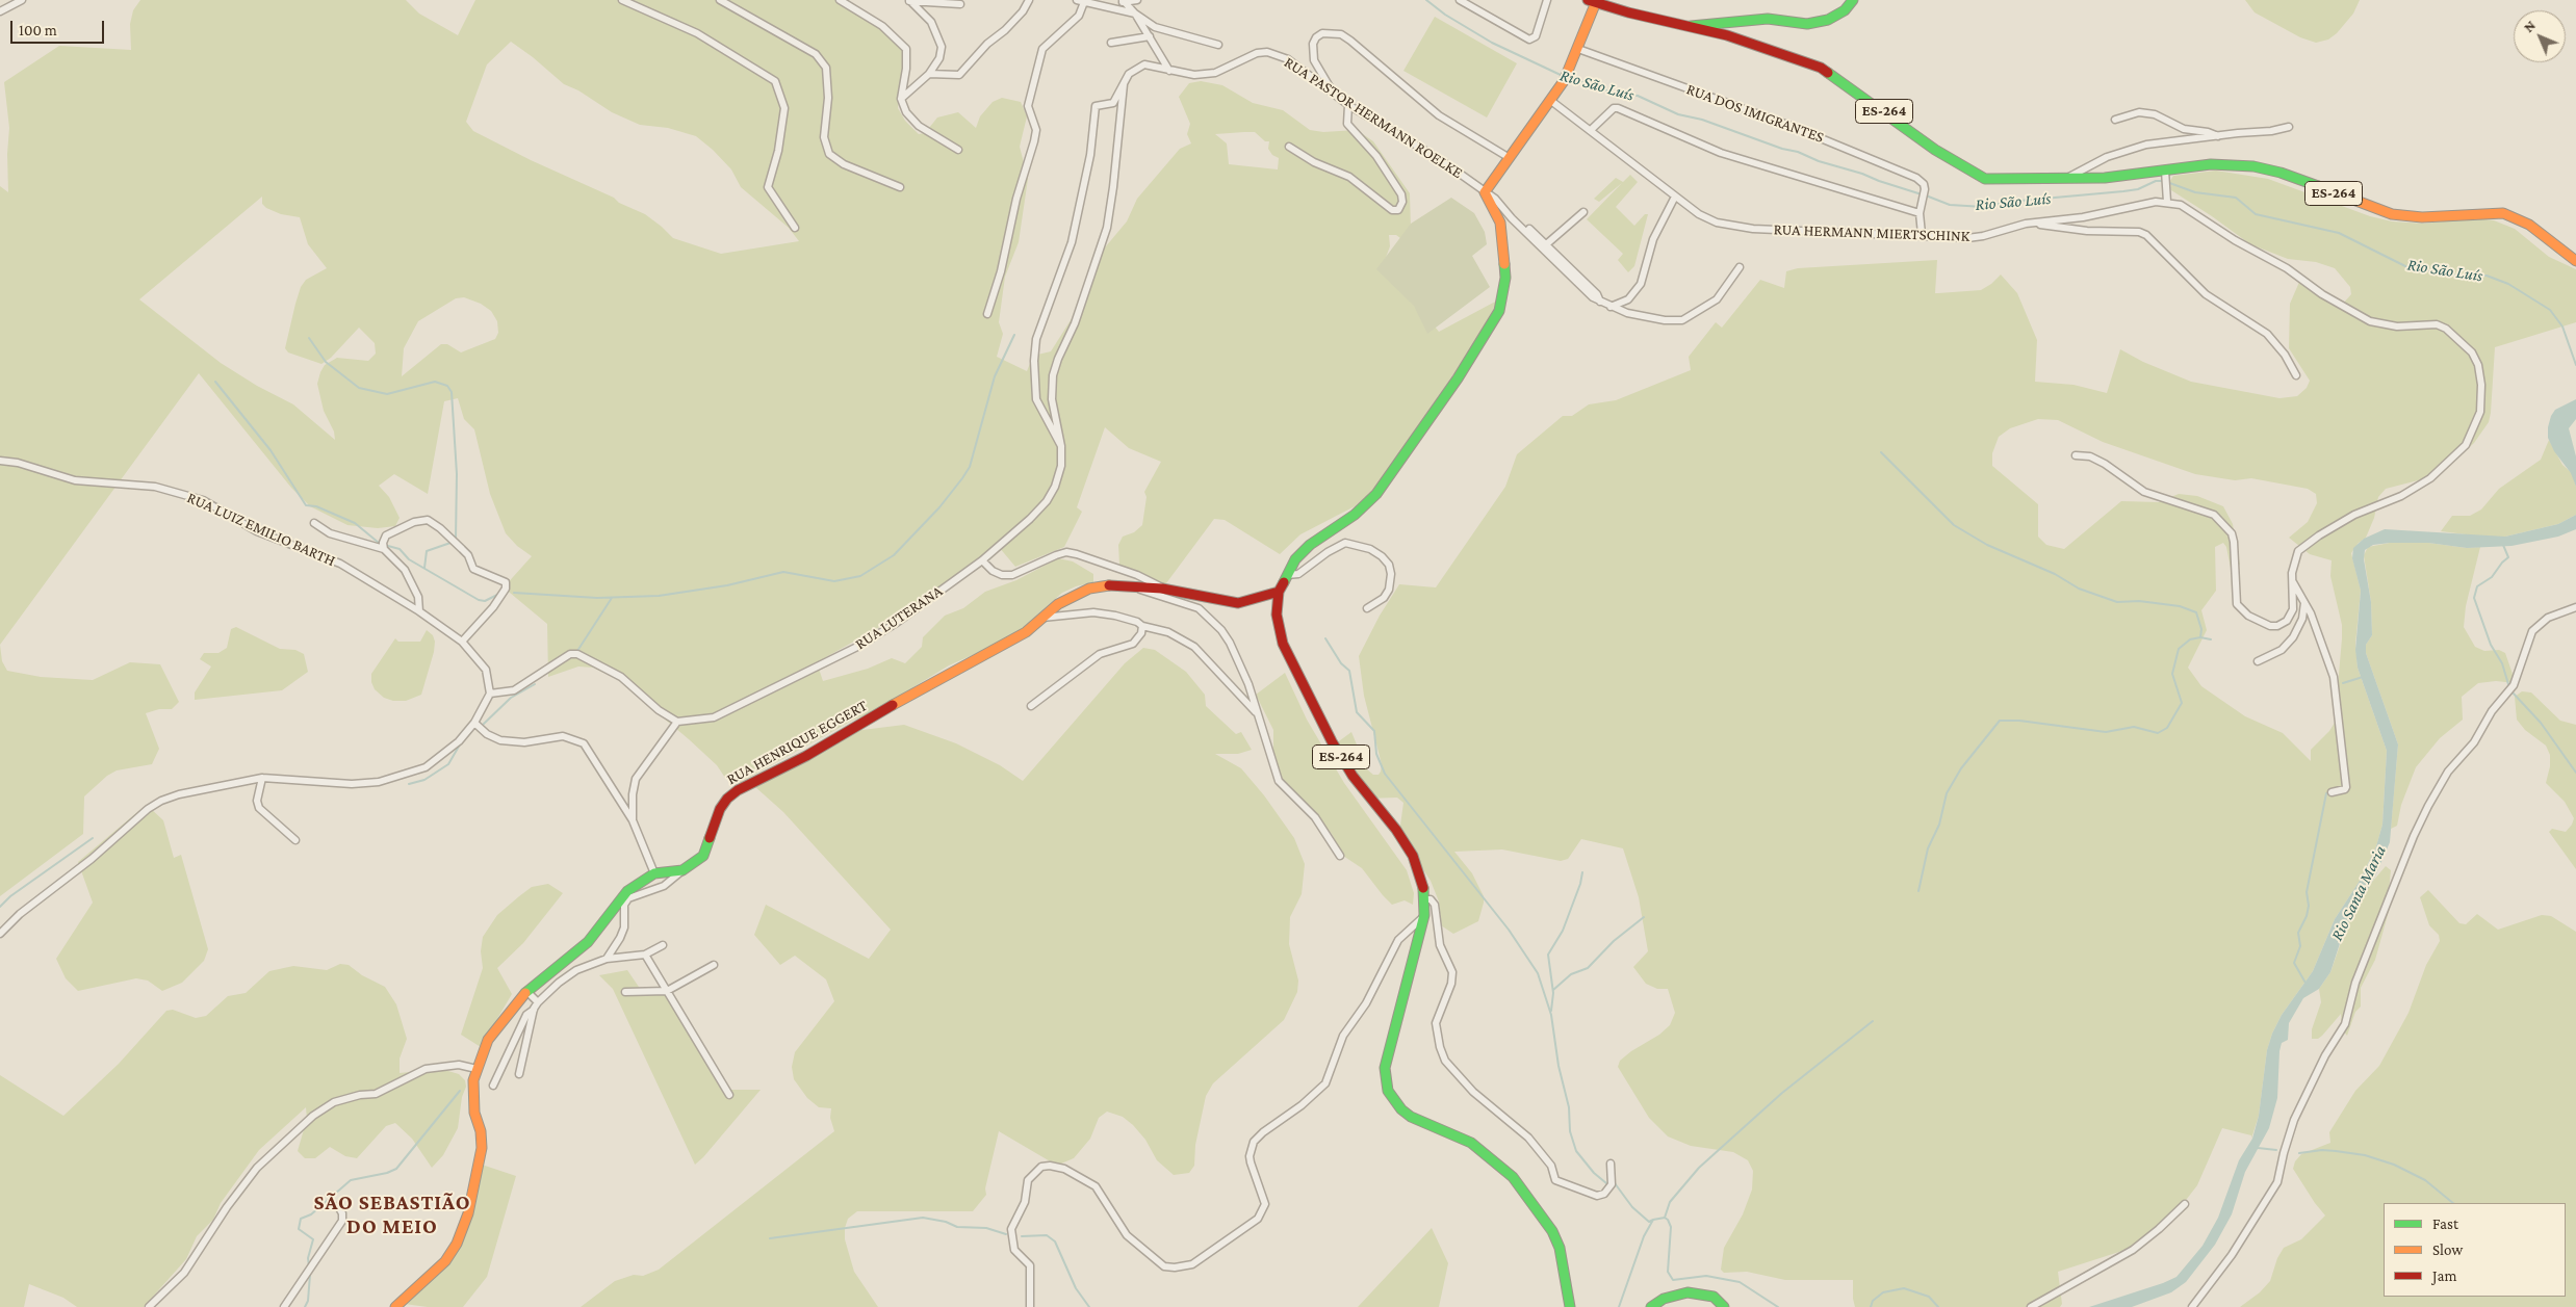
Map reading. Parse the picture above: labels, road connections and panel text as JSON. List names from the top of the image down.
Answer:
{
  "streets": {
    "main road": ["ES-264", "RUA HENRIQUE EGGERT"],
    "street": [
      "RUA DOS IMIGRANTES",
      "RUA PASTOR HERMANN ROELKE",
      "RUA HERMANN MIERTSCHINK",
      "RUA LUIZ EMILIO BARTH",
      "RUA LUTERANA"
    ]
  },
  "crossings": [
    ["ES-264", "RUA DOS IMIGRANTES"],
    ["ES-264", "RUA PASTOR HERMANN ROELKE"],
    ["ES-264", "RUA HERMANN MIERTSCHINK"],
    ["ES-264", "RUA HENRIQUE EGGERT"],
    ["RUA PASTOR HERMANN ROELKE", "RUA LUTERANA"]
  ],
  "districts": ["SÃO SEBASTIÃO DO MEIO"],
  "water": ["Rio São Luís", "Rio Santa Maria"],
  "legend": ["Fast", "Slow", "Jam"],
  "scale_bar": "100 m",
  "north": "top left"
}
